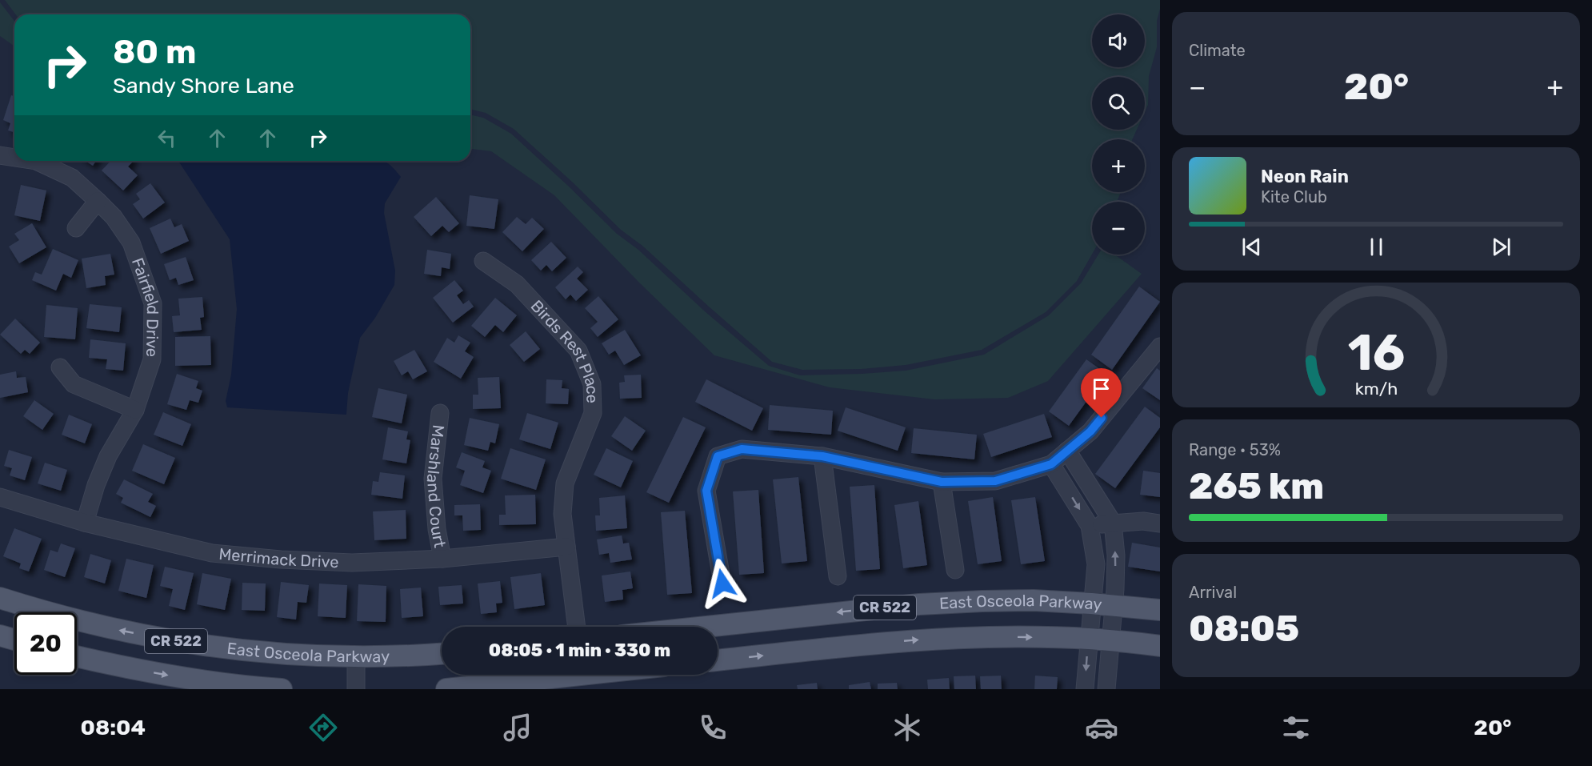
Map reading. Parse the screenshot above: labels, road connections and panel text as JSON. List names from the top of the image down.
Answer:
{
  "streets": {
    "main road": ["East Osceola Parkway", "CR 522"],
    "street": [
      "Fairfield Drive",
      "Birds Rest Place",
      "Marshland Court",
      "Merrimack Drive"
    ]
  },
  "crossings": [
    ["Fairfield Drive", "Merrimack Drive"],
    ["Birds Rest Place", "Merrimack Drive"],
    ["Marshland Court", "Merrimack Drive"]
  ],
  "page": {
    "tile": [
      "Climate",
      ["Range · 53%", "265 km"],
      ["Arrival", "08:05"]
    ],
    "map_buttons": ["+", "−"],
    "turn": ["80 m", "Sandy Shore Lane"],
    "heat": ["−", "20°", "+"],
    "song": ["Neon Rain", "Kite Club"],
    "limit": "20",
    "trip": "08:05 · 1 min · 330 m",
    "tabs": ["08:04", "20°"],
    "gauge": ["16", "km/h"]
  }
}
